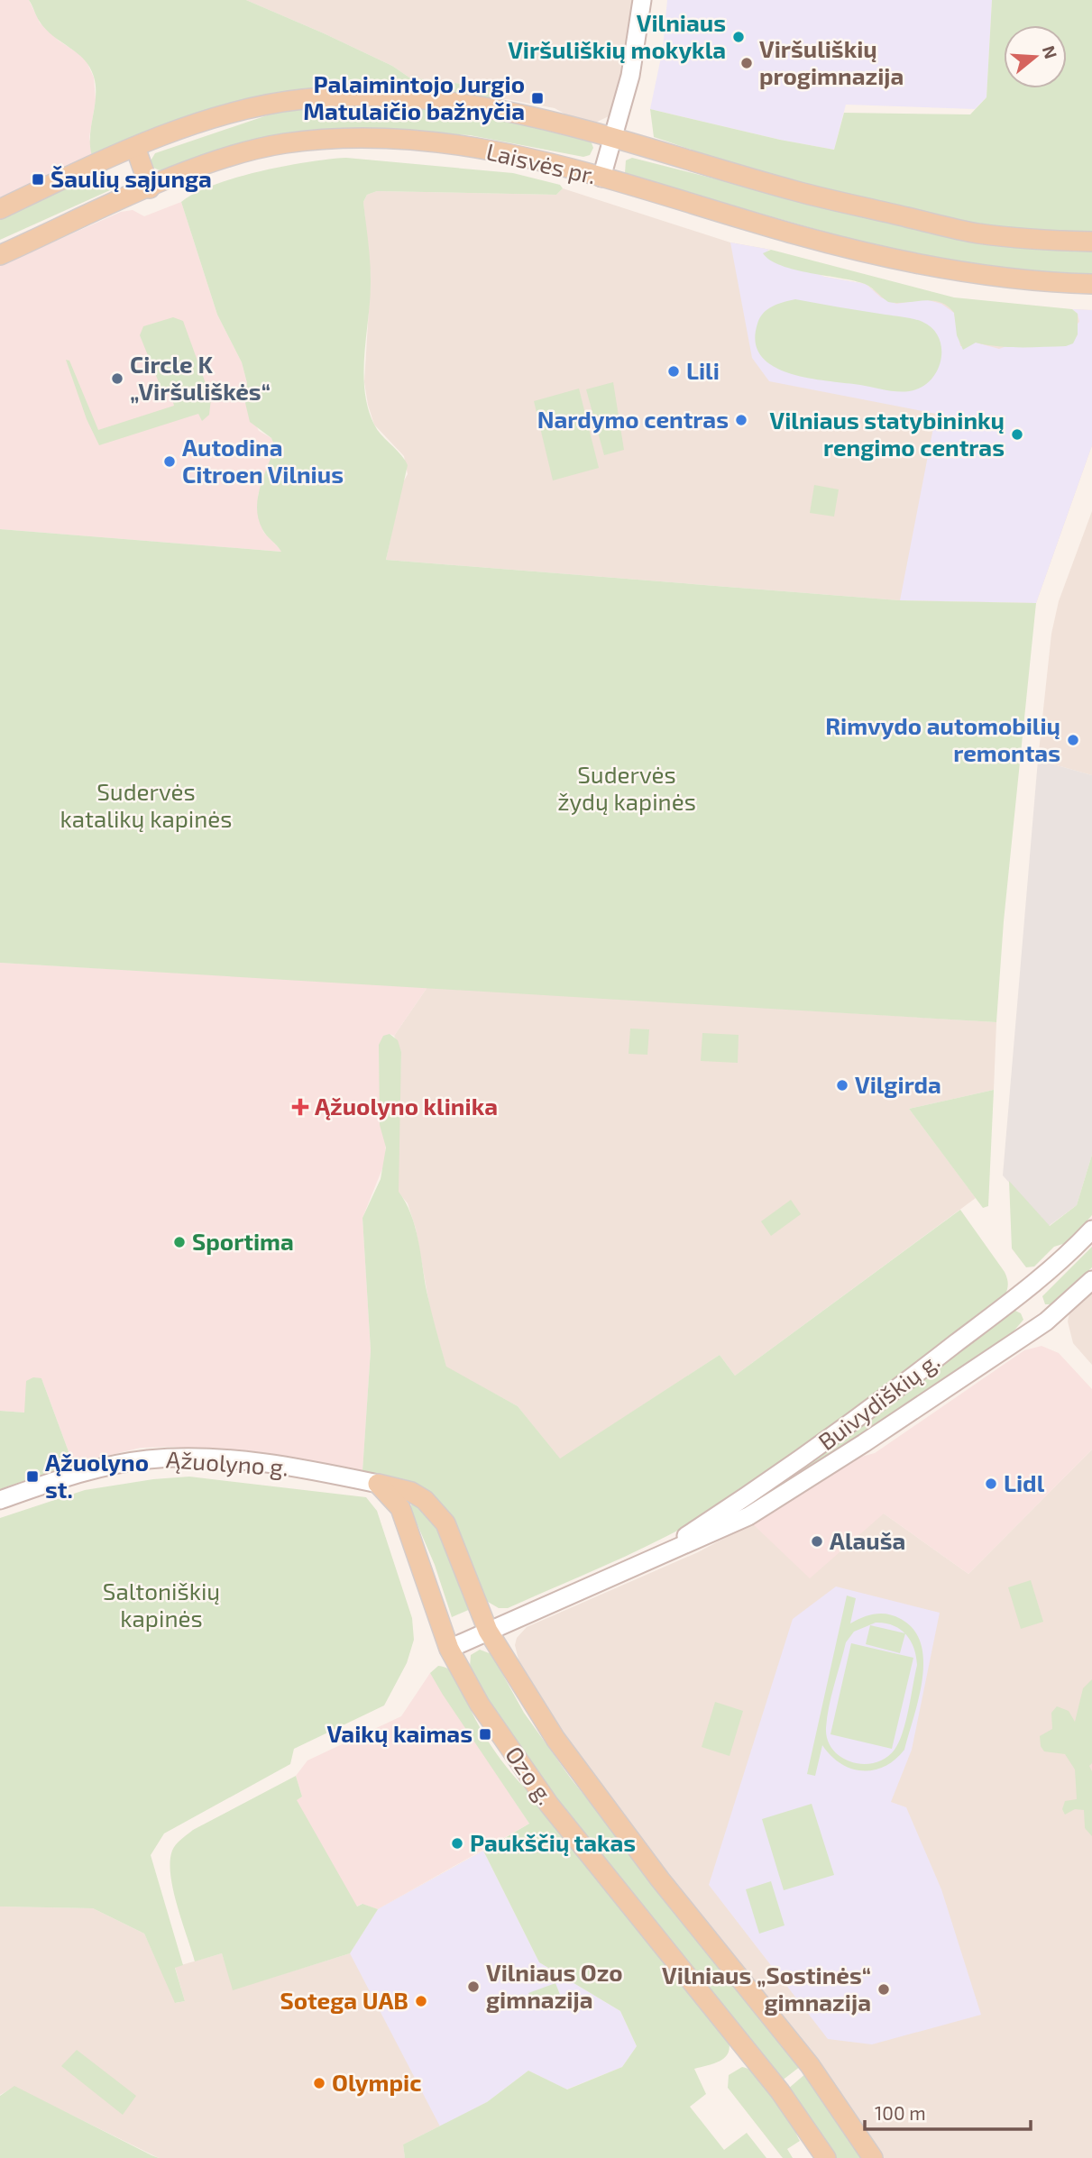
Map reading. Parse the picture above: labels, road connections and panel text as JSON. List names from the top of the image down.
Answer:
{
  "streets": {
    "main road": [
      "Laisvės pr.",
      "Buivydiškių g.",
      "Ąžuolyno g.",
      "Ozo g."
    ]
  },
  "crossings": [
    ["Buivydiškių g.", "Ozo g."],
    ["Ąžuolyno g.", "Ozo g."]
  ],
  "parks": ["Sudervės žydų kapinės", "Sudervės katalikų kapinės", "Saltoniškių kapinės"],
  "places": {
    "other": [
      "Vilniaus Viršuliškių mokykla",
      "Viršuliškių progimnazija",
      "Lili",
      "Circle K „Viršuliškės“",
      "Nardymo centras",
      "Vilniaus statybininkų rengimo centras",
      "Autodina Citroen Vilnius",
      "Rimvydo automobilių remontas",
      "Vilgirda",
      "Sportima",
      "Lidl",
      "Alauša",
      "Paukščių takas",
      "Vilniaus Ozo gimnazija",
      "Vilniaus „Sostinės“ gimnazija",
      "Sotega UAB",
      "Olympic"
    ],
    "transit": [
      "Palaimintojo Jurgio Matulaičio bažnyčia",
      "Šaulių sąjunga",
      "Ąžuolyno st.",
      "Vaikų kaimas"
    ],
    "health": ["Ąžuolyno klinika"]
  },
  "scale_bar": "100 m",
  "north": "right"
}
